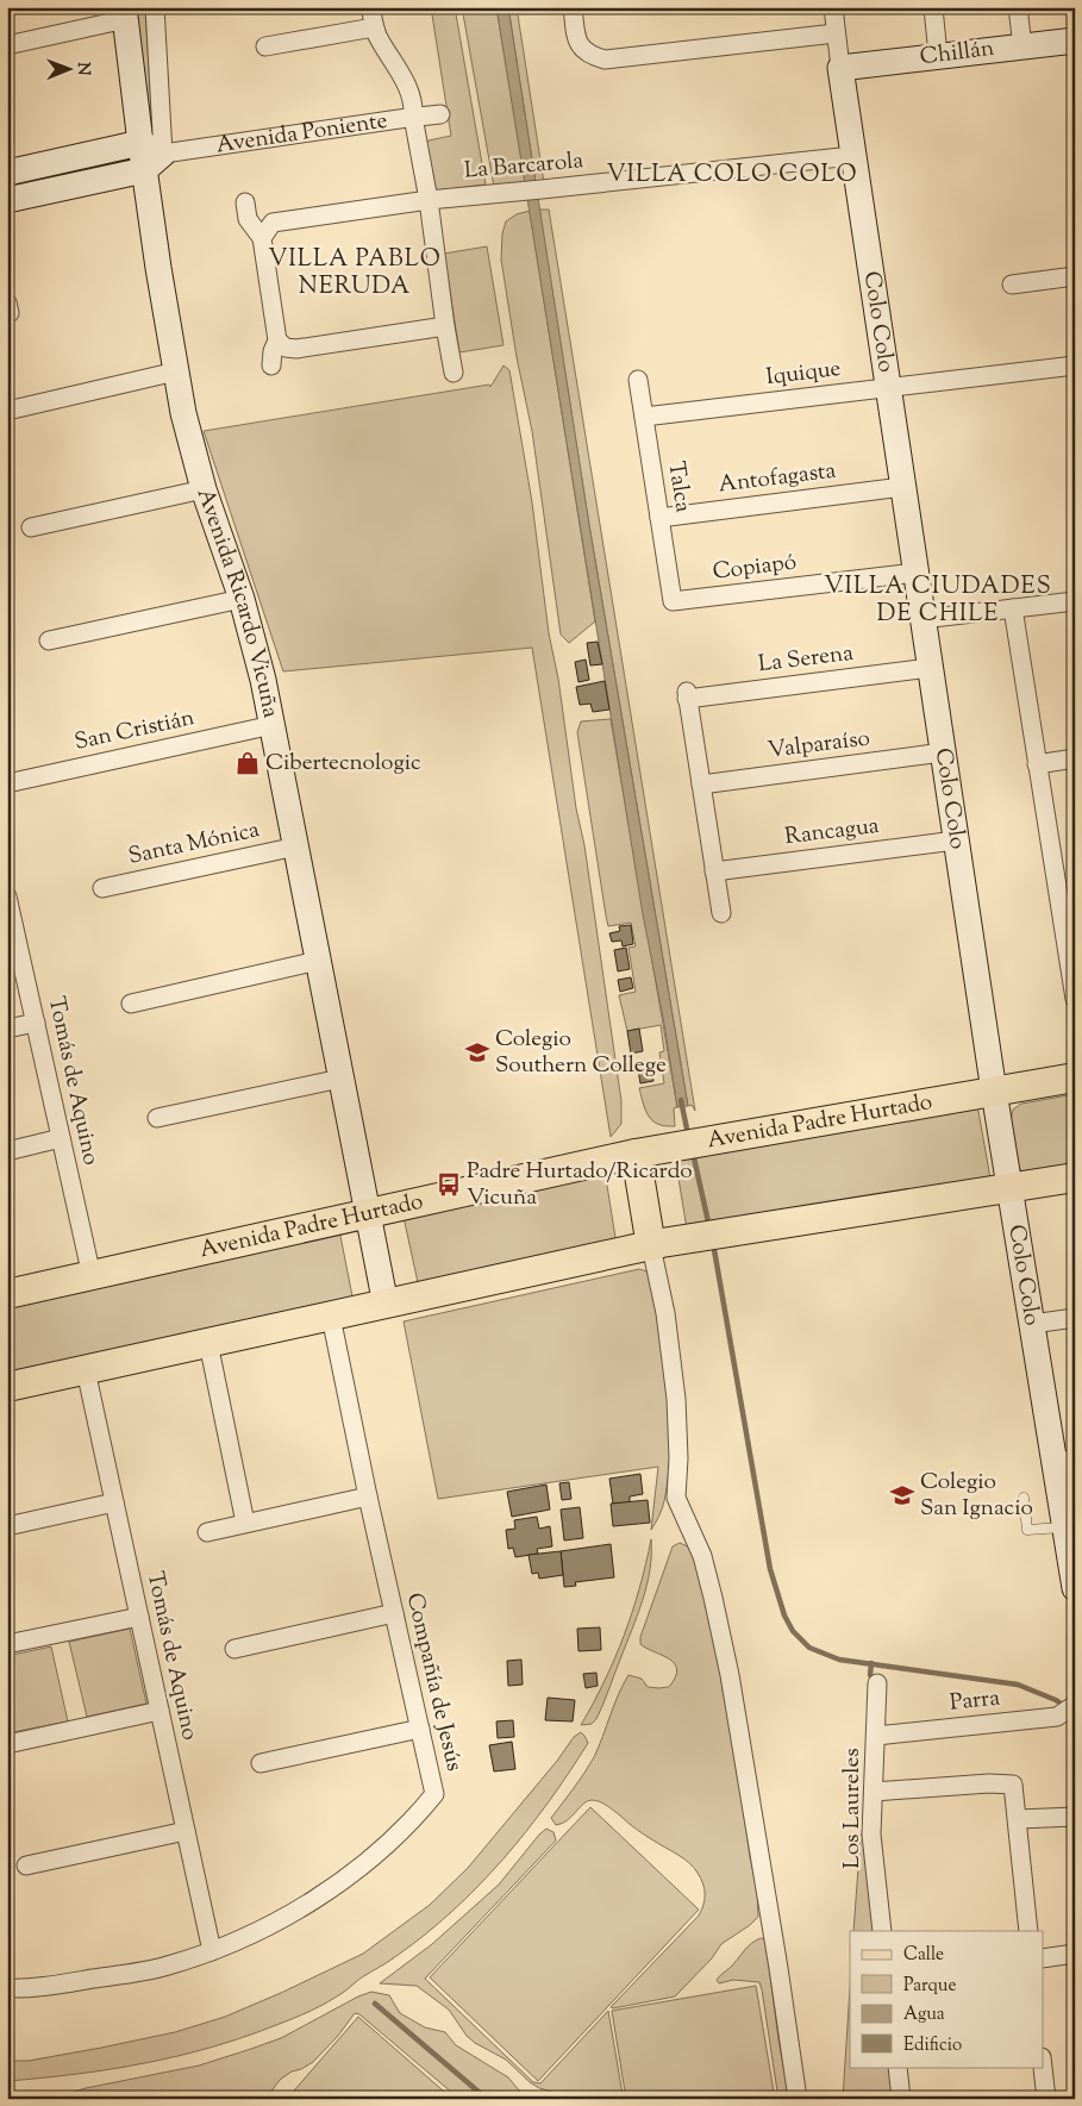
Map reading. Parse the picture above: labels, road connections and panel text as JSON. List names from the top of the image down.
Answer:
{
  "streets": {
    "main road": ["Avenida Padre Hurtado"],
    "street": [
      "Chillán",
      "Avenida Poniente",
      "La Barcarola",
      "Colo Colo",
      "Iquique",
      "Antofagasta",
      "Talca",
      "Copiapó",
      "Avenida Ricardo Vicuña",
      "La Serena",
      "San Cristián",
      "Valparaíso",
      "Rancagua",
      "Santa Mónica",
      "Tomás de Aquino",
      "Compañía de Jesús",
      "Parra",
      "Los Laureles"
    ]
  },
  "crossings": [
    ["Chillán", "Colo Colo"],
    ["Avenida Poniente", "Avenida Ricardo Vicuña"],
    ["La Barcarola", "Colo Colo"],
    ["Colo Colo", "Iquique"],
    ["Colo Colo", "Antofagasta"],
    ["Colo Colo", "Copiapó"],
    ["Colo Colo", "La Serena"],
    ["Colo Colo", "Valparaíso"],
    ["Colo Colo", "Rancagua"],
    ["Colo Colo", "Avenida Padre Hurtado"],
    ["Iquique", "Talca"],
    ["Antofagasta", "Talca"],
    ["Talca", "Copiapó"],
    ["Avenida Ricardo Vicuña", "San Cristián"],
    ["Avenida Ricardo Vicuña", "Santa Mónica"],
    ["Avenida Ricardo Vicuña", "Avenida Padre Hurtado"],
    ["La Serena", "Valparaíso"],
    ["Tomás de Aquino", "Avenida Padre Hurtado"],
    ["Tomás de Aquino", "Compañía de Jesús"],
    ["Parra", "Los Laureles"]
  ],
  "districts": ["VILLA COLO COLO", "VILLA PABLO NERUDA", "VILLA CIUDADES DE CHILE"],
  "places": {
    "shop": ["Cibertecnologic"],
    "school or university": ["Colegio Southern College", "Colegio San Ignacio"],
    "bus stop": ["Padre Hurtado/Ricardo Vicuña"]
  },
  "legend": [
    "Calle",
    "Parque",
    "Agua",
    "Edificio"
  ],
  "north": "right"
}
